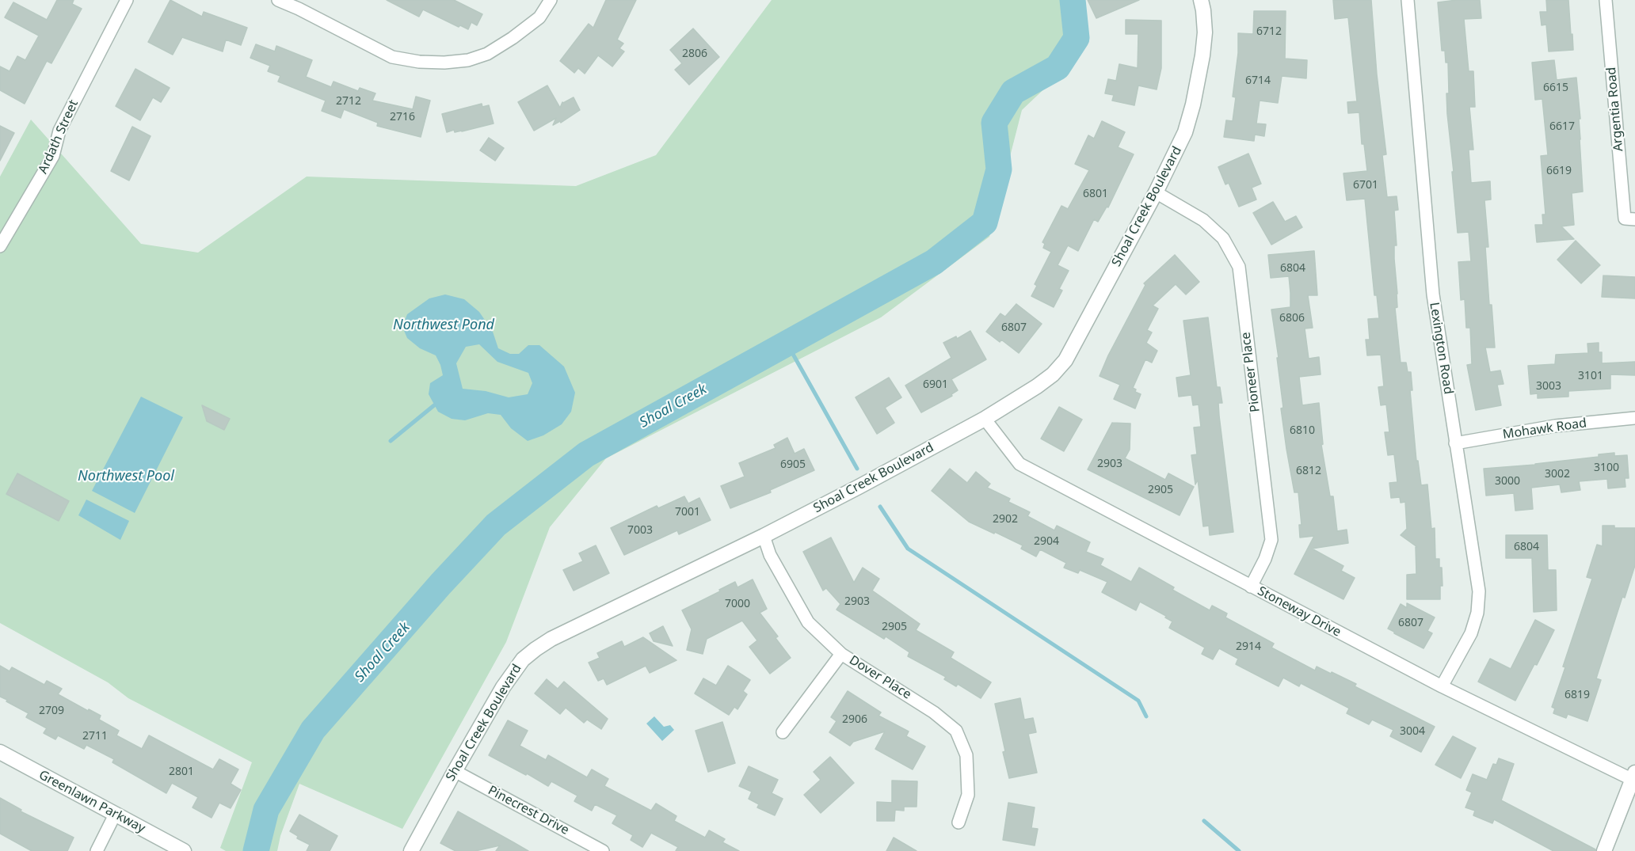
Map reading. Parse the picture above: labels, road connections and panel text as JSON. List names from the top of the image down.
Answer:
{
  "streets": {
    "street": [
      "Argentia Road",
      "Ardath Street",
      "Shoal Creek Boulevard",
      "Lexington Road",
      "Pioneer Place",
      "Mohawk Road",
      "Stoneway Drive",
      "Dover Place",
      "Greenlawn Parkway",
      "Pinecrest Drive"
    ]
  },
  "crossings": [
    ["Shoal Creek Boulevard", "Pioneer Place"],
    ["Shoal Creek Boulevard", "Stoneway Drive"],
    ["Shoal Creek Boulevard", "Dover Place"],
    ["Shoal Creek Boulevard", "Pinecrest Drive"],
    ["Lexington Road", "Mohawk Road"],
    ["Lexington Road", "Stoneway Drive"],
    ["Pioneer Place", "Stoneway Drive"]
  ],
  "water": ["Northwest Pond", "Shoal Creek", "Northwest Pool"],
  "house_numbers": [
    "6712",
    "2806",
    "6714",
    "6615",
    "2712",
    "2716",
    "6617",
    "6619",
    "6701",
    "6801",
    "6804",
    "6806",
    "6807",
    "3101",
    "6901",
    "3003",
    "6810",
    "2903",
    "6905",
    "3100",
    "6812",
    "3002",
    "3000",
    "2905",
    "7001",
    "2902",
    "7003",
    "2904",
    "6804",
    "2903",
    "7000",
    "6807",
    "2905",
    "2914",
    "6819",
    "2709",
    "2906",
    "3004",
    "2711",
    "2801"
  ]
}
